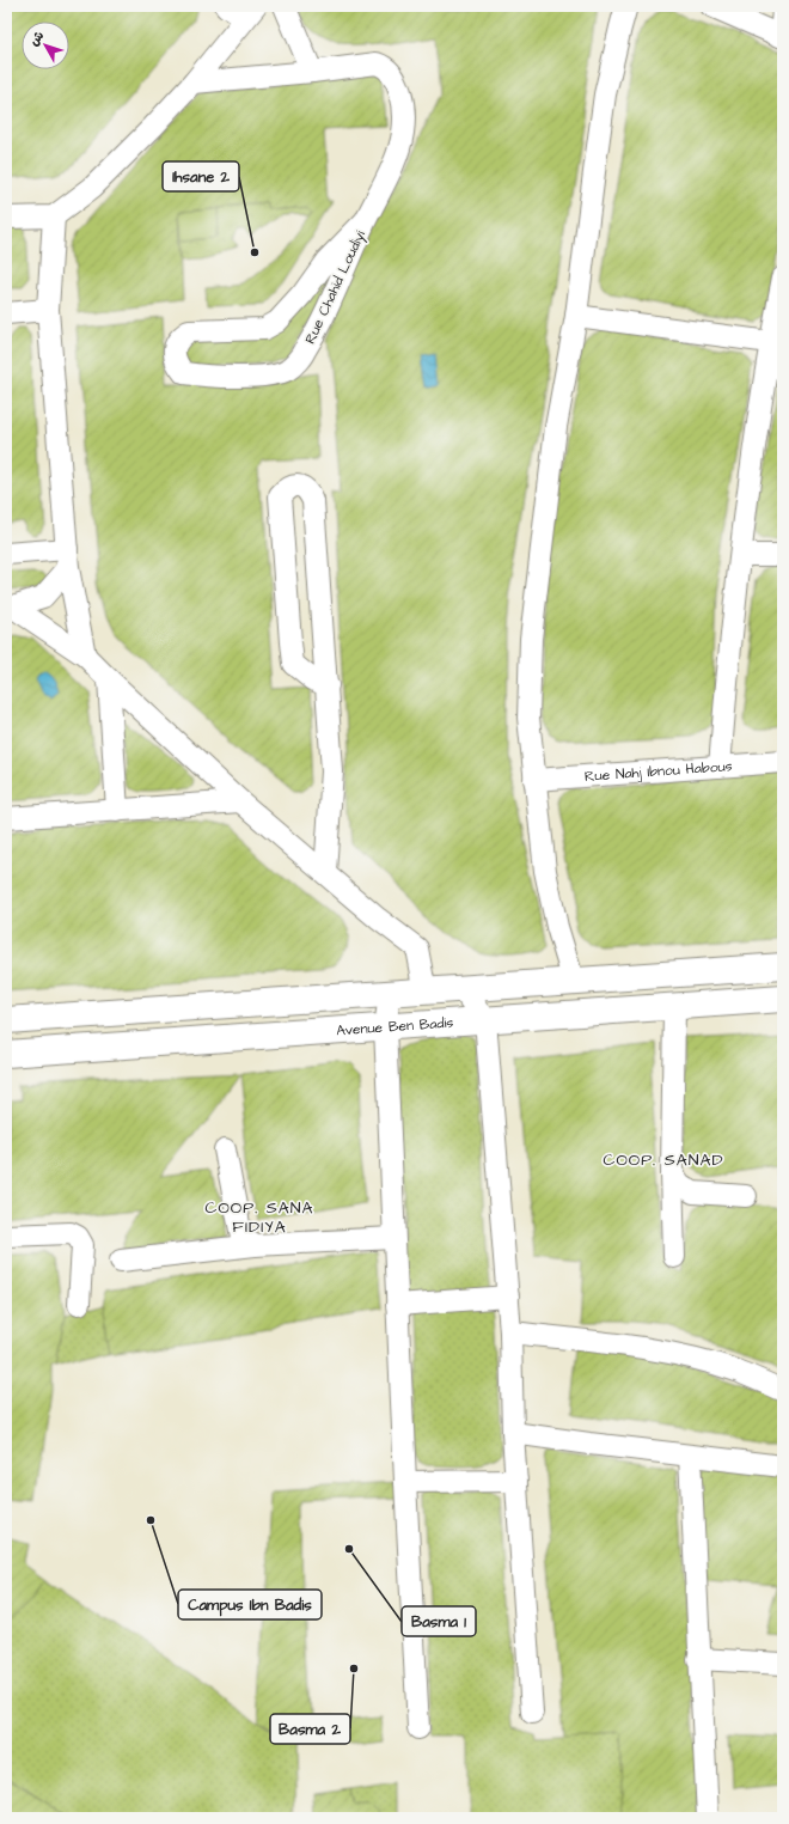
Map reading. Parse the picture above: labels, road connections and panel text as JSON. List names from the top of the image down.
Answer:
{
  "streets": {
    "main road": ["Avenue Ben Badis"],
    "street": ["Rue Chahid Loudiyi", "Rue Nahj Ibnou Habous"]
  },
  "districts": ["COOP. SANAD", "COOP. SANA FIDIYA"],
  "places": [
    "Ihsane 2",
    "Campus Ibn Badis",
    "Basma 1",
    "Basma 2"
  ],
  "north": "top left"
}
